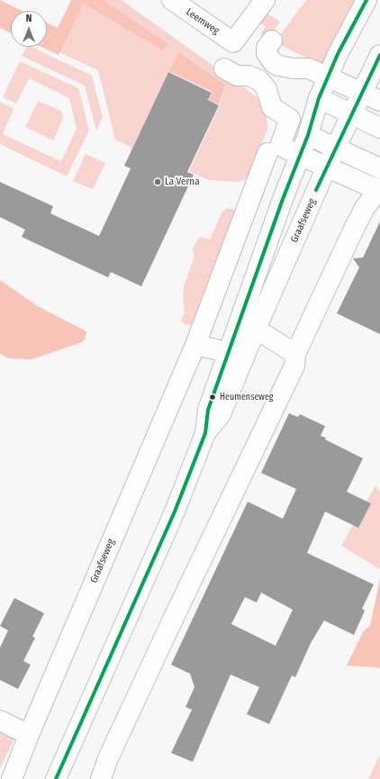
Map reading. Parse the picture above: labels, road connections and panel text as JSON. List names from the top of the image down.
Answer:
{
  "streets": {
    "street": ["Leemweg", "Graafseweg"]
  },
  "places": ["La Verna", "Heumenseweg"],
  "north": "top"
}
